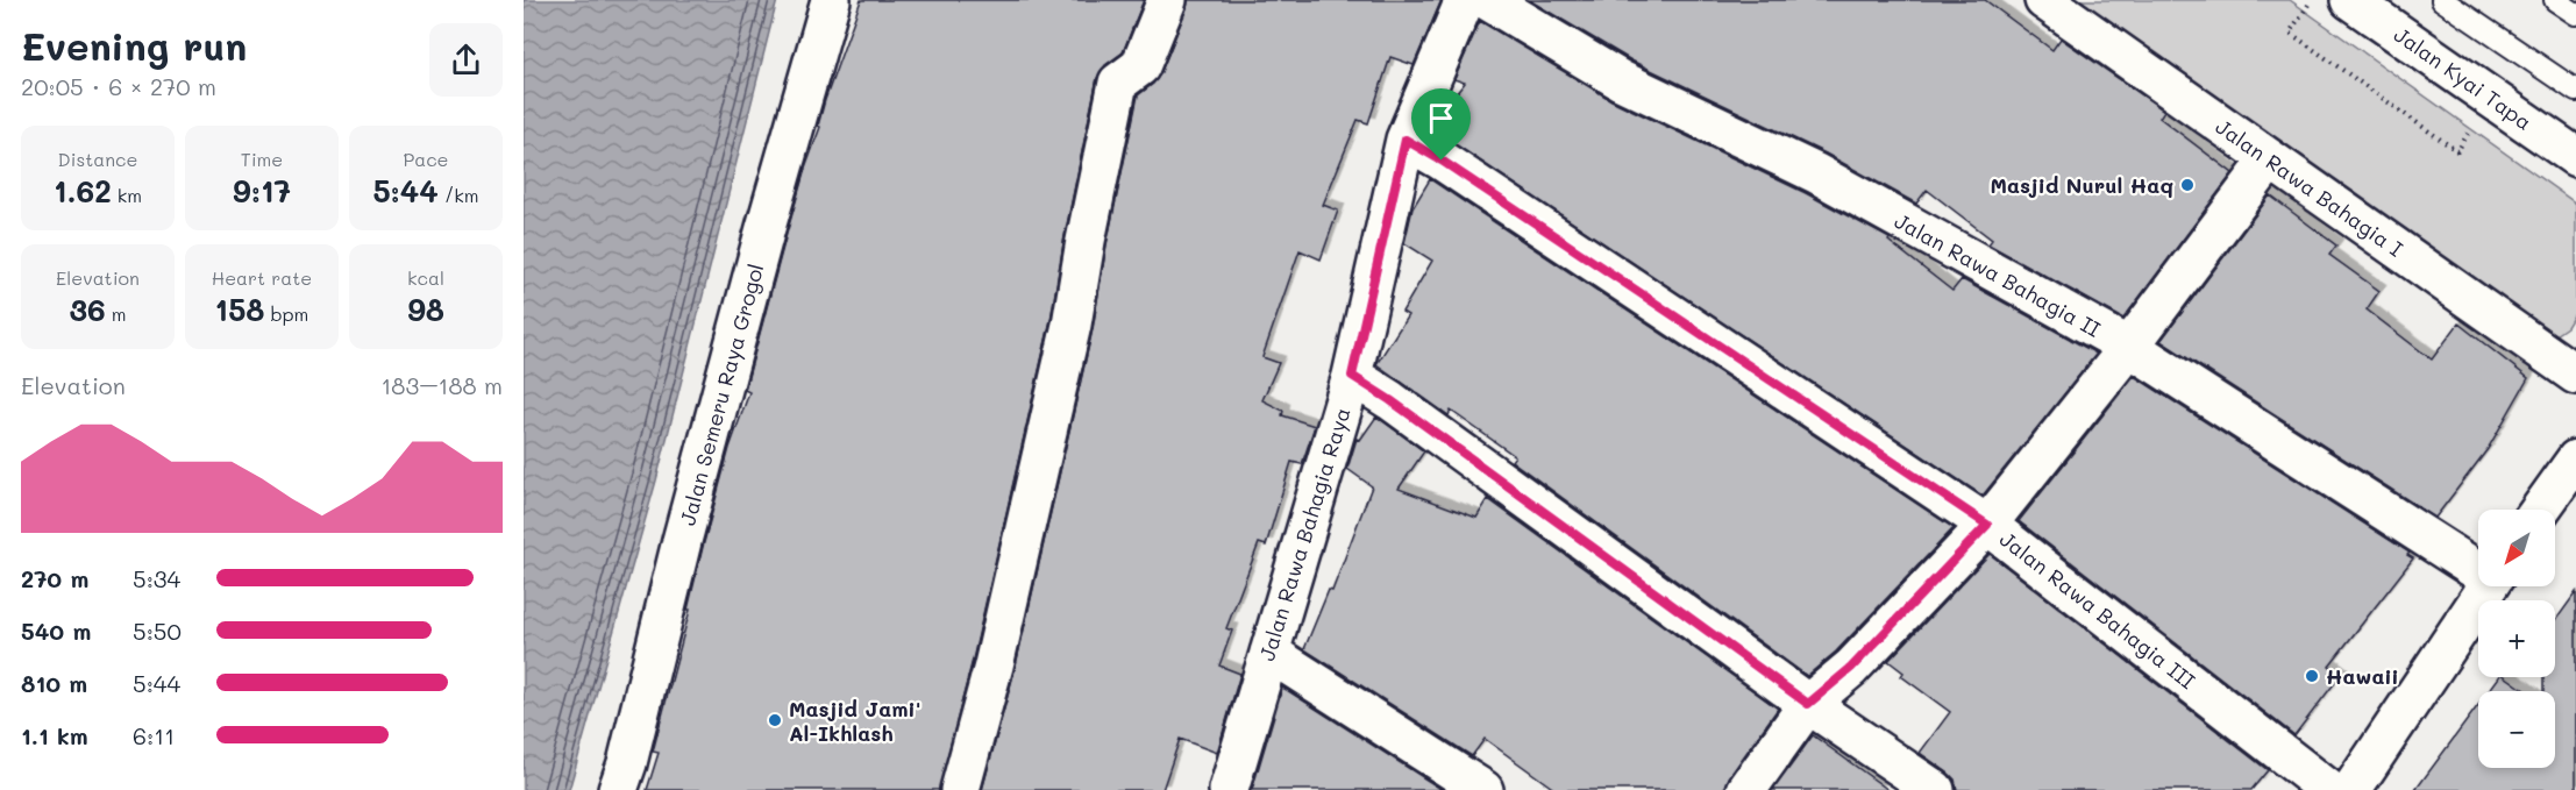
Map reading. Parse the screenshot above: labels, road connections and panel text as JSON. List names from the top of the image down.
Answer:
{
  "streets": {
    "street": [
      "Jalan Kyai Tapa",
      "Jalan Rawa Bahagia I",
      "Jalan Rawa Bahagia II",
      "Jalan Semeru Raya Grogol",
      "Jalan Rawa Bahagia Raya",
      "Jalan Rawa Bahagia III"
    ]
  },
  "crossings": [
    ["Jalan Rawa Bahagia Raya", "Jalan Rawa Bahagia III"]
  ],
  "places": ["Masjid Nurul Haq", "Hawaii", "Masjid Jami' Al-Ikhlash"],
  "north": "bottom left",
  "page": {
    "heading": ["Evening run", "20:05 · 6 × 270 m"],
    "stats": [
      ["Distance", "1.62 km"],
      ["Time", "9:17"],
      ["Pace", "5:44 /km"],
      ["Elevation", "36 m"],
      ["Heart rate", "158 bpm"],
      ["kcal", "98"]
    ],
    "chart": ["Elevation", "183–188 m"],
    "map_buttons": ["+", "−"],
    "list": [
      {
        "name": "270 m",
        "note": "5:34"
      },
      {
        "name": "540 m",
        "note": "5:50"
      },
      {
        "name": "810 m",
        "note": "5:44"
      },
      {
        "name": "1.1 km",
        "note": "6:11"
      }
    ]
  }
}
